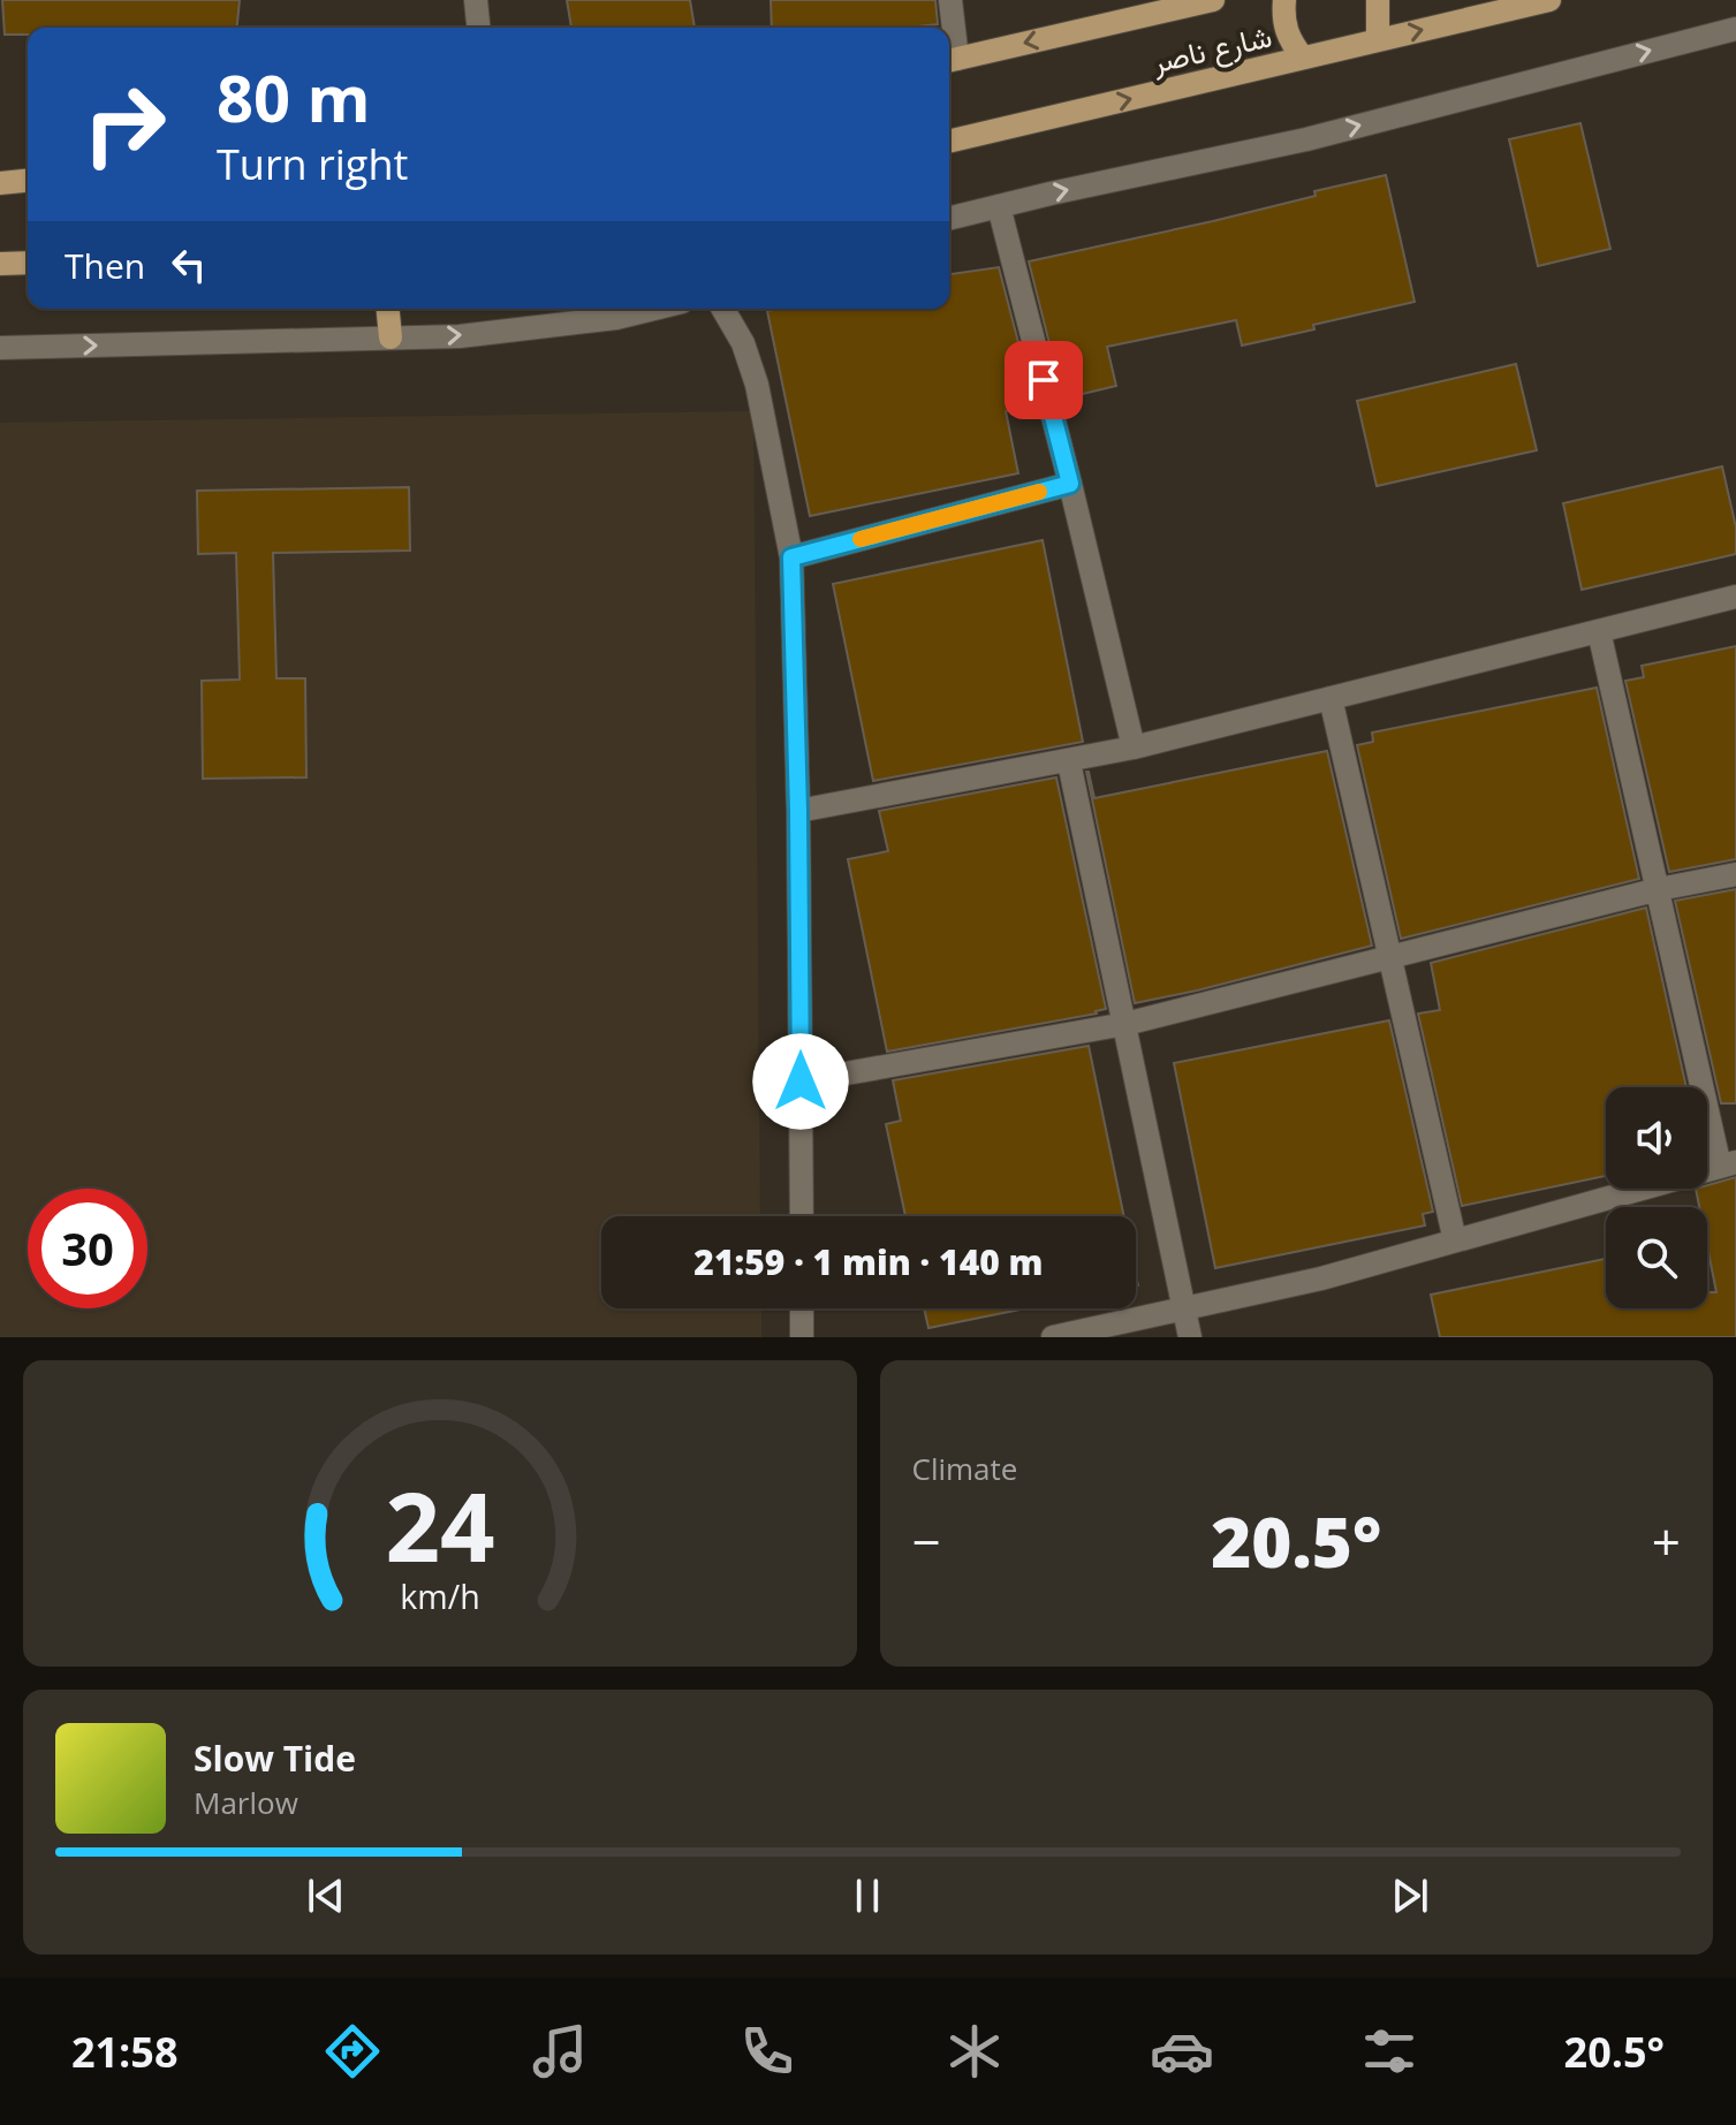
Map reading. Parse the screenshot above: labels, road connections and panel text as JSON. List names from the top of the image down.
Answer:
{
  "streets": {
    "main road": ["شارع ناصر"]
  },
  "page": {
    "turn": ["80 m", "Turn right"],
    "then": "Then",
    "limit": "30",
    "trip": "21:59 · 1 min · 140 m",
    "tile": "Climate",
    "heat": ["−", "20.5°", "+"],
    "song": ["Slow Tide", "Marlow"],
    "tabs": ["21:58", "20.5°"],
    "gauge": ["24", "km/h"]
  }
}
